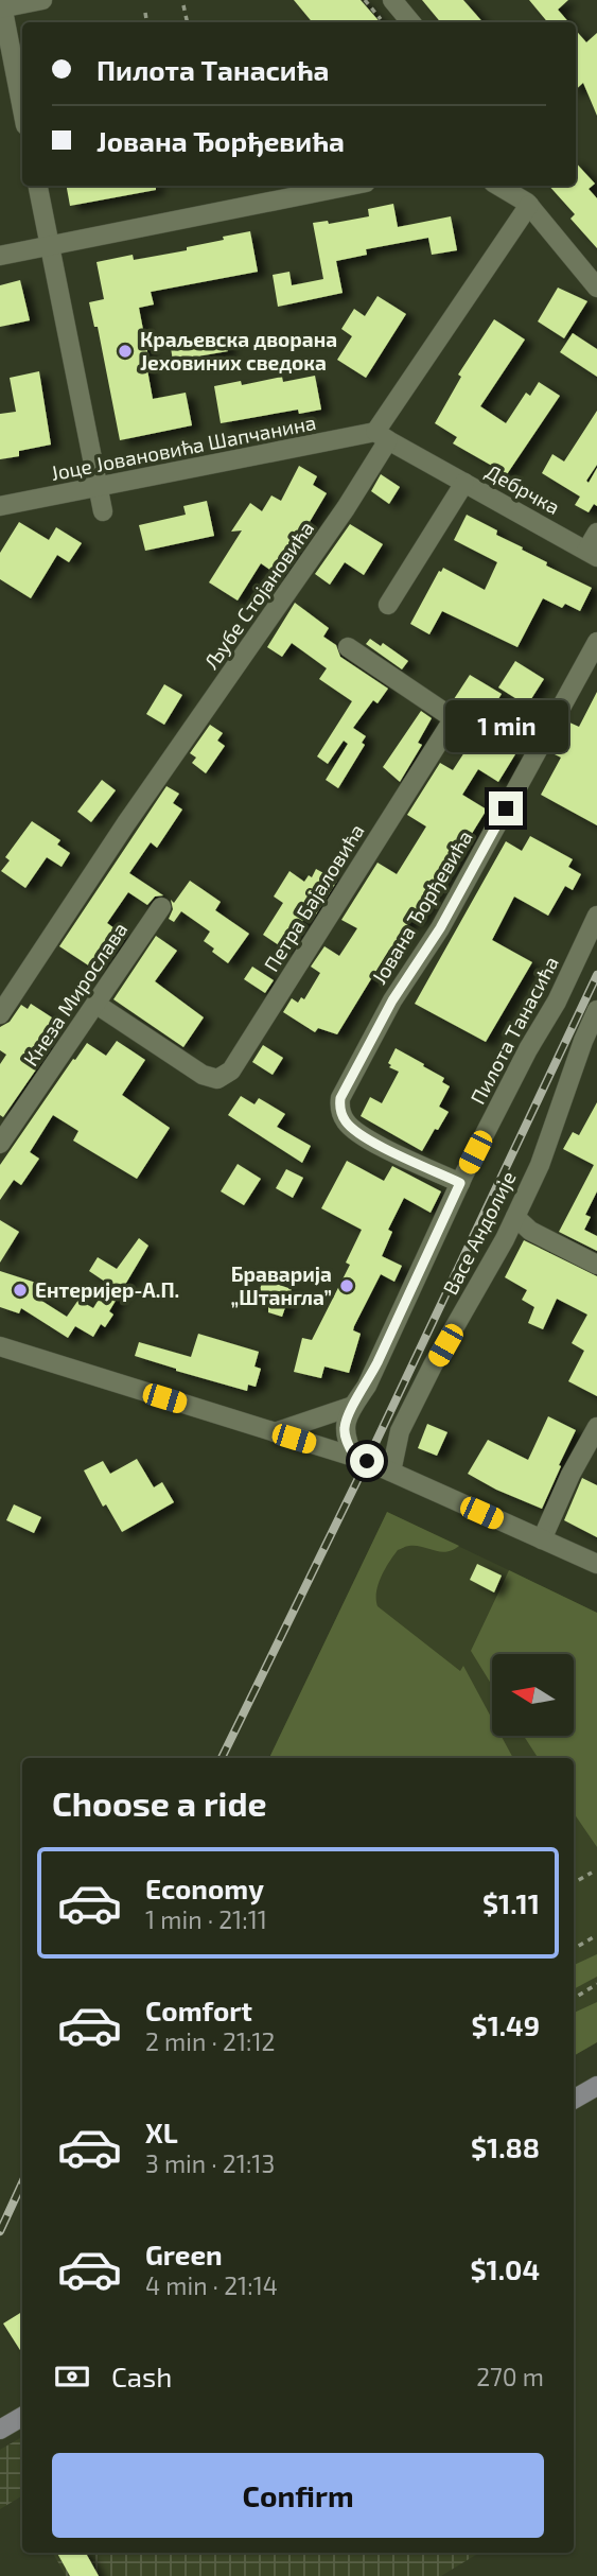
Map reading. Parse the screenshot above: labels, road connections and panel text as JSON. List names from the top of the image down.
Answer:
{
  "streets": {
    "street": [
      "Јоце Јовановића Шапчанина",
      "Дебрчка",
      "Љубе Стојановића",
      "Петра Бајаловића",
      "Јована Ђорђевића",
      "Кнеза Мирослава",
      "Пилота Танасића",
      "Васе Андолије"
    ]
  },
  "crossings": [
    ["Јоце Јовановића Шапчанина", "Дебрчка"],
    ["Јоце Јовановића Шапчанина", "Љубе Стојановића"],
    ["Дебрчка", "Љубе Стојановића"],
    ["Петра Бајаловића", "Кнеза Мирослава"],
    ["Јована Ђорђевића", "Пилота Танасића"]
  ],
  "places": ["Краљевска дворана Јеховиних сведока", "Браварија „Штангла”", "Ентеријер-А.П."],
  "north": "left",
  "page": {
    "banner": ["Пилота Танасића", "Јована Ђорђевића"],
    "bubble": "1 min",
    "heading": "Choose a ride",
    "list": [
      {
        "name": "Economy",
        "note": "1 min · 21:11",
        "value": "$1.11"
      },
      {
        "name": "Comfort",
        "note": "2 min · 21:12",
        "value": "$1.49"
      },
      {
        "name": "XL",
        "note": "3 min · 21:13",
        "value": "$1.88"
      },
      {
        "name": "Green",
        "note": "4 min · 21:14",
        "value": "$1.04"
      }
    ],
    "pay": ["Cash", "270 m"],
    "buttons": "Confirm"
  }
}
